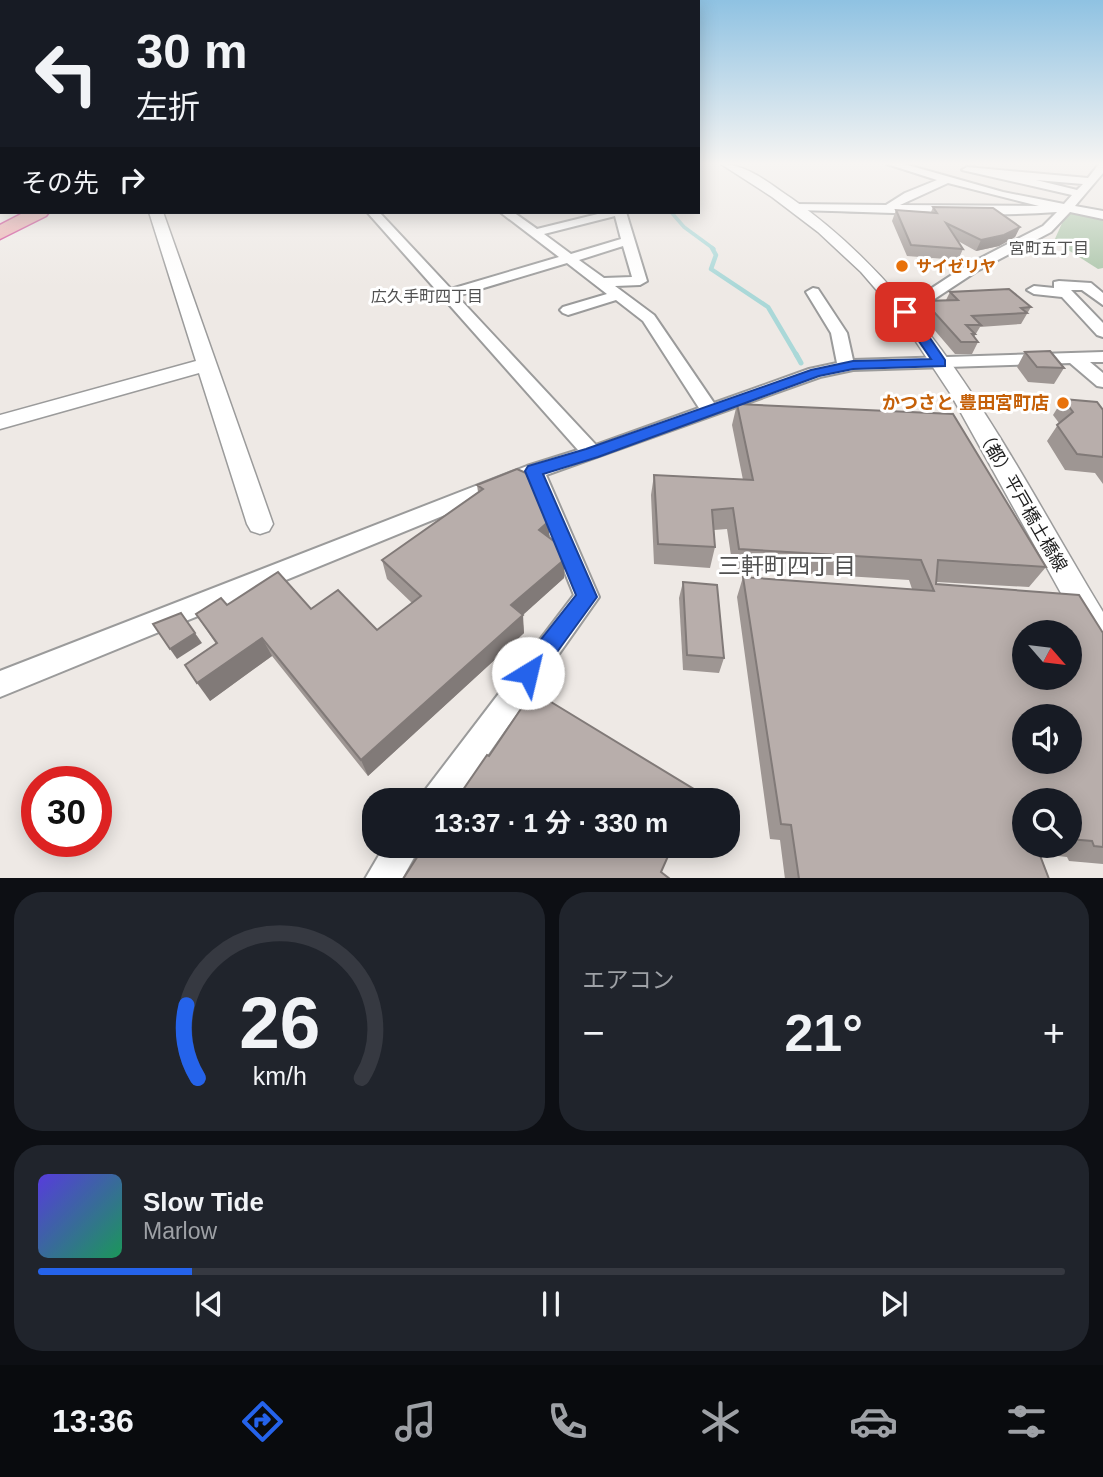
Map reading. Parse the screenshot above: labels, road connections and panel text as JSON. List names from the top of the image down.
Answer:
{
  "streets": {
    "street": ["（都）平戸橋土橋線"]
  },
  "districts": ["宮町五丁目", "広久手町四丁目", "三軒町四丁目"],
  "places": ["サイゼリヤ", "かつさと 豊田宮町店"],
  "north": "bottom right",
  "page": {
    "turn": ["30 m", "左折"],
    "then": "その先",
    "limit": "30",
    "trip": "13:37 · 1 分 · 330 m",
    "tile": "エアコン",
    "heat": ["−", "21°", "+"],
    "song": ["Slow Tide", "Marlow"],
    "tabs": "13:36",
    "gauge": ["26", "km/h"]
  }
}
